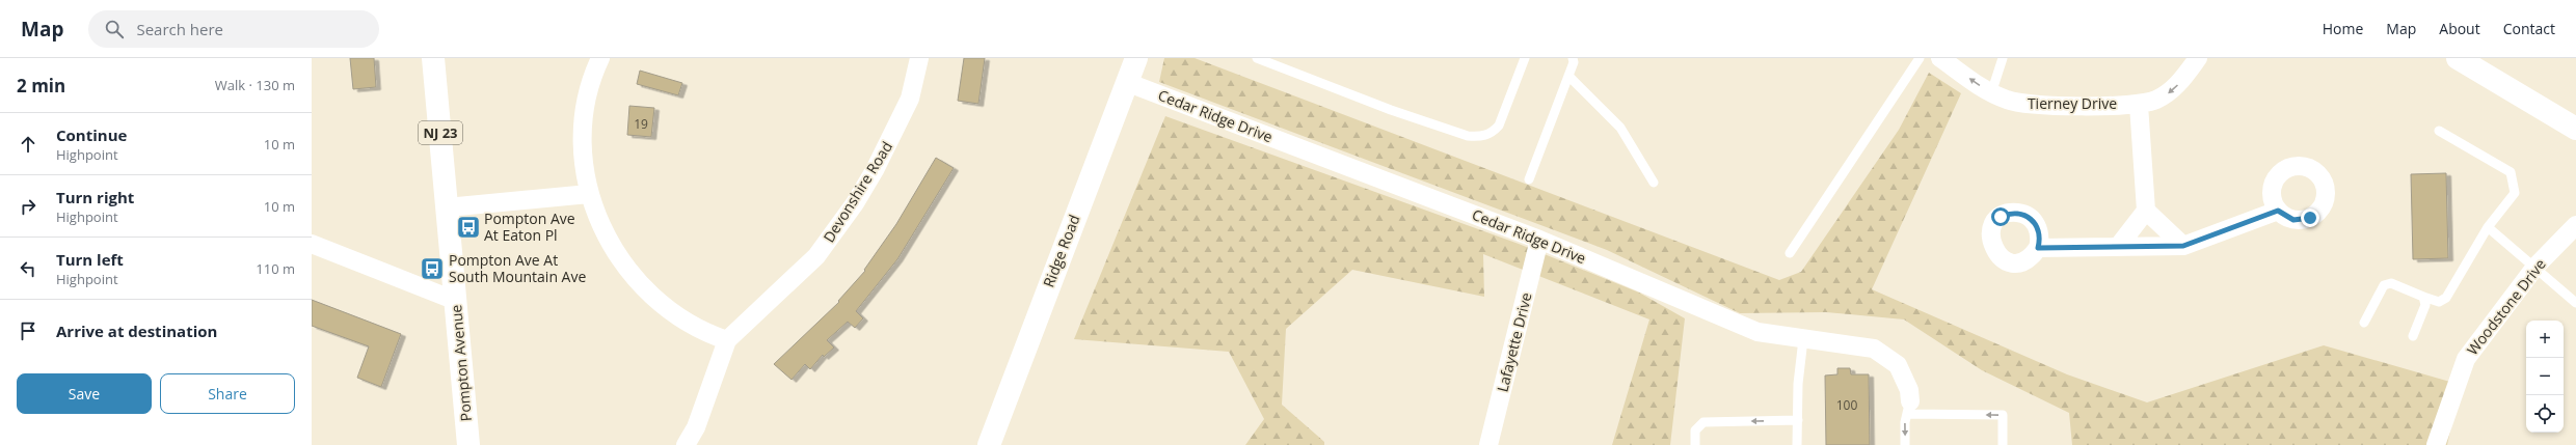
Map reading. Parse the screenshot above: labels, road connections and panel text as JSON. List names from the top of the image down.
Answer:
{
  "streets": {
    "main road": ["NJ 23", "Ridge Road", "Pompton Avenue"],
    "street": [
      "Tierney Drive",
      "Cedar Ridge Drive",
      "Devonshire Road",
      "Woodstone Drive",
      "Lafayette Drive"
    ]
  },
  "crossings": [
    ["Cedar Ridge Drive", "Ridge Road"],
    ["Cedar Ridge Drive", "Lafayette Drive"]
  ],
  "places": {
    "bus stop": ["Pompton Ave At Eaton Pl", "Pompton Ave At South Mountain Ave"]
  },
  "house_numbers": ["19", "100"],
  "page": {
    "header": "Map",
    "search": "Search here",
    "nav": [
      "Home",
      "Map",
      "About",
      "Contact"
    ],
    "heading": ["2 min", "Walk · 130 m"],
    "list": [
      ["Continue", "Highpoint", "10 m"],
      ["Turn right", "Highpoint", "10 m"],
      ["Turn left", "Highpoint", "110 m"],
      "Arrive at destination"
    ],
    "map_buttons": ["+", "−"],
    "buttons": ["Save", "Share"]
  }
}
